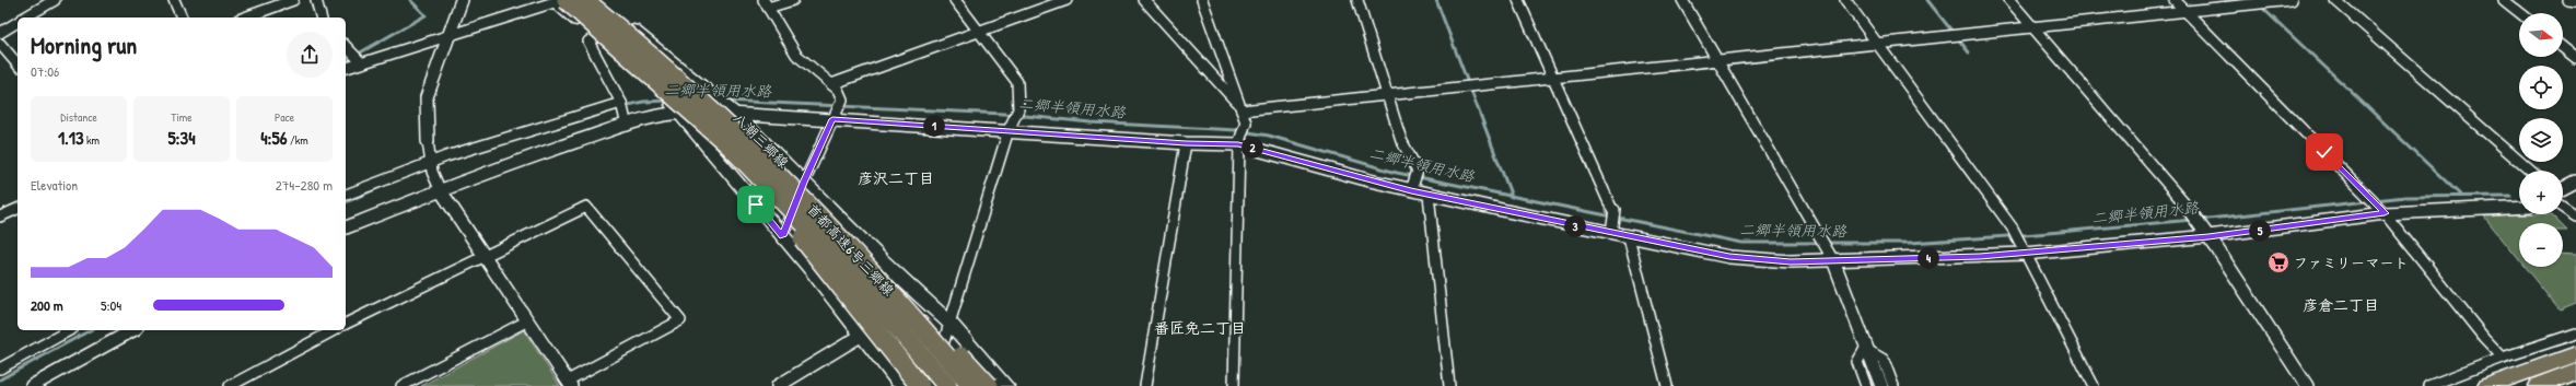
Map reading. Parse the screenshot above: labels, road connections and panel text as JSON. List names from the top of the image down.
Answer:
{
  "streets": {
    "highway": ["首都高速6号三郷線"],
    "main road": ["八潮三郷線"]
  },
  "districts": ["彦沢二丁目", "彦倉二丁目", "番匠免二丁目"],
  "water": ["二郷半領用水路"],
  "places": {
    "supermarket": ["ファミリーマート"]
  },
  "north": "right",
  "page": {
    "map_buttons": ["+", "−"],
    "heading": ["Morning run", "07:06"],
    "stats": [
      ["Distance", "1.13 km"],
      ["Time", "5:34"],
      ["Pace", "4:56 /km"]
    ],
    "pins": [
      "1",
      "2",
      "3",
      "5",
      "4"
    ],
    "chart": ["Elevation", "274–280 m"],
    "list": [
      {
        "name": "200 m",
        "note": "5:04"
      }
    ]
  }
}
